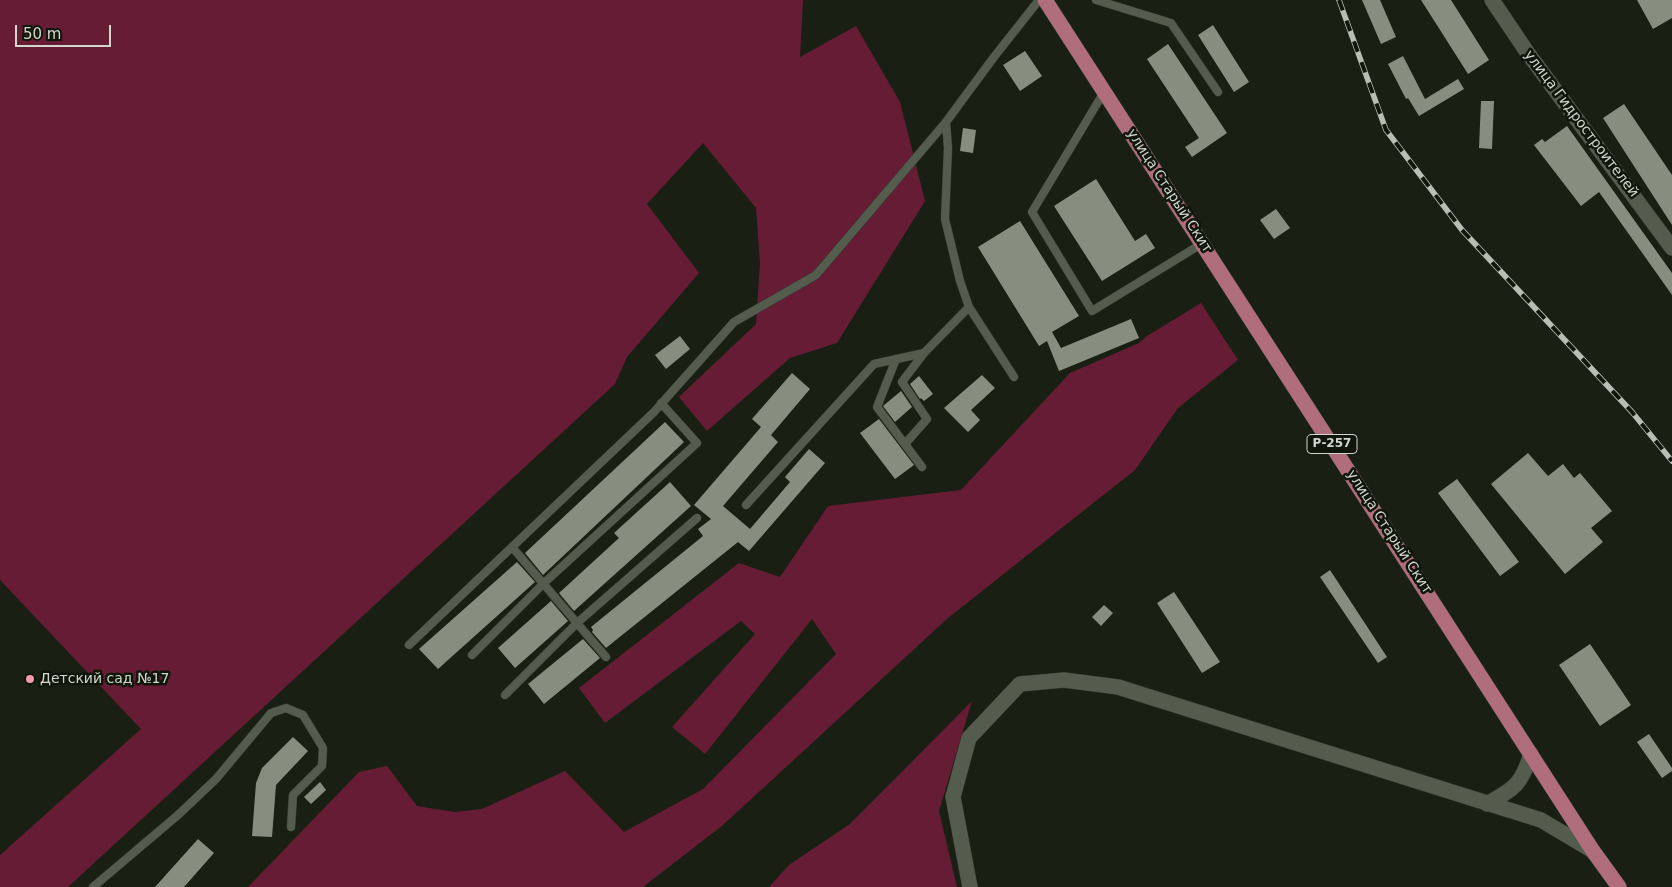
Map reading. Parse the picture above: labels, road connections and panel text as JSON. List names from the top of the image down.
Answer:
{
  "streets": {
    "highway": ["улица Старый Скит", "Р-257"],
    "street": ["улица Гидростроителей"]
  },
  "places": ["Детский сад №17"],
  "scale_bar": "50 m"
}
